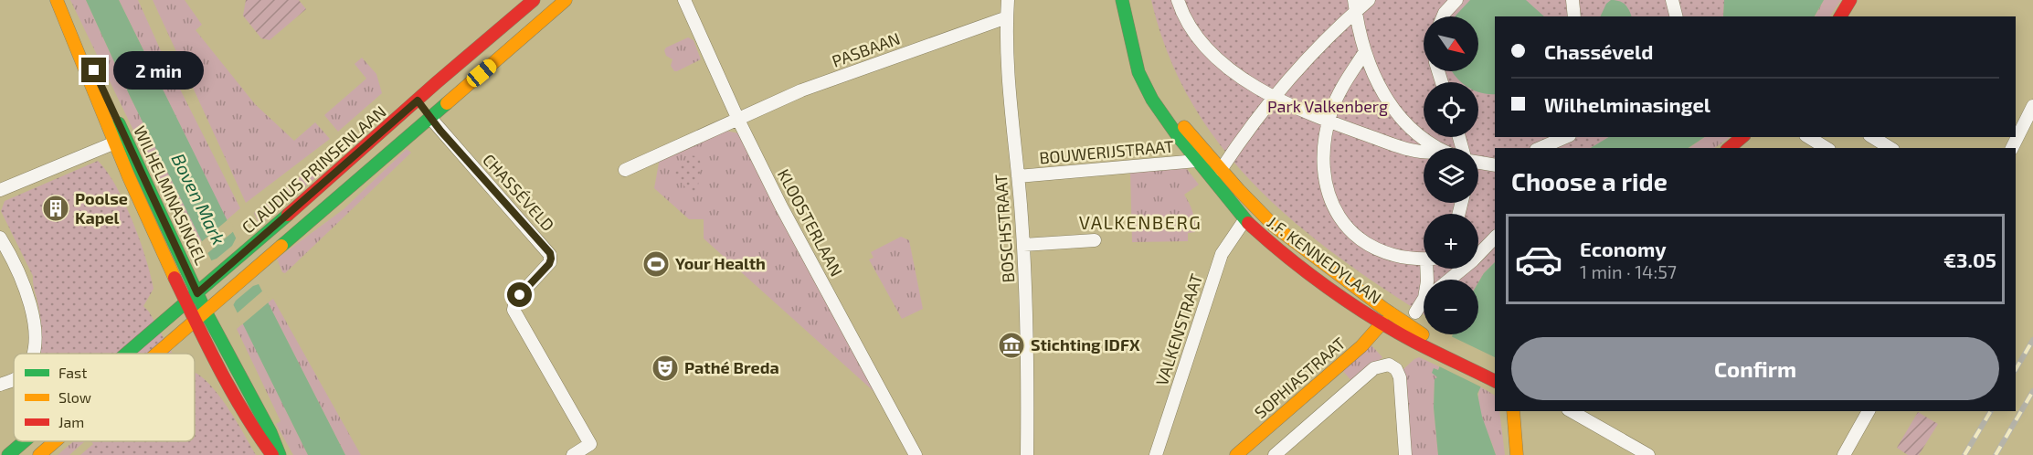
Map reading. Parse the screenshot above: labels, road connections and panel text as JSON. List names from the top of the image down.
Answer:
{
  "streets": {
    "street": [
      "PASBAAN",
      "BOUWERIJSTRAAT",
      "CLAUDIUS PRINSENLAAN",
      "CHASSÉVELD",
      "WILHELMINASINGEL",
      "KLOOSTERLAAN",
      "BOSCHSTRAAT",
      "J.F. KENNEDYLAAN",
      "VALKENSTRAAT",
      "SOPHIASTRAAT"
    ]
  },
  "crossings": [
    ["PASBAAN", "KLOOSTERLAAN"],
    ["PASBAAN", "BOSCHSTRAAT"],
    ["BOUWERIJSTRAAT", "BOSCHSTRAAT"],
    ["BOUWERIJSTRAAT", "J.F. KENNEDYLAAN"],
    ["CLAUDIUS PRINSENLAAN", "WILHELMINASINGEL"],
    ["J.F. KENNEDYLAAN", "VALKENSTRAAT"],
    ["J.F. KENNEDYLAAN", "SOPHIASTRAAT"]
  ],
  "districts": ["VALKENBERG"],
  "water": ["Boven Mark"],
  "parks": ["Park Valkenberg"],
  "places": {
    "building": ["Poolse Kapel"],
    "sports": ["Your Health"],
    "museum": ["Stichting IDFX"],
    "theatre": ["Pathé Breda"]
  },
  "legend": ["Fast", "Slow", "Jam"],
  "north": "bottom right",
  "page": {
    "map_buttons": ["+", "−"],
    "banner": ["Chasséveld", "Wilhelminasingel"],
    "bubble": "2 min",
    "heading": "Choose a ride",
    "list": [
      {
        "name": "Economy",
        "note": "1 min · 14:57",
        "value": "€3.05"
      }
    ],
    "buttons": "Confirm"
  }
}
